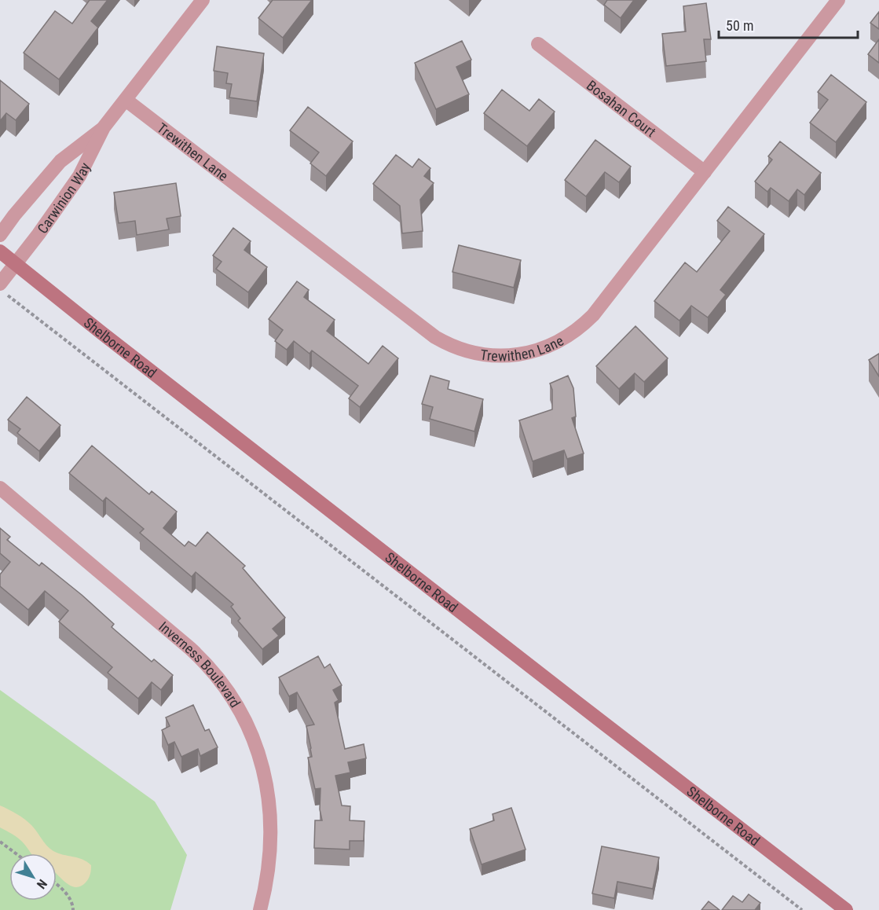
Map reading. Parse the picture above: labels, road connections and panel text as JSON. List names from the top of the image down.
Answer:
{
  "streets": {
    "street": [
      "Bosahan Court",
      "Trewithen Lane",
      "Carwinion Way",
      "Shelborne Road",
      "Inverness Boulevard"
    ]
  },
  "crossings": [
    ["Bosahan Court", "Trewithen Lane"],
    ["Trewithen Lane", "Carwinion Way"],
    ["Carwinion Way", "Shelborne Road"]
  ],
  "scale_bar": "50 m",
  "north": "bottom right"
}
